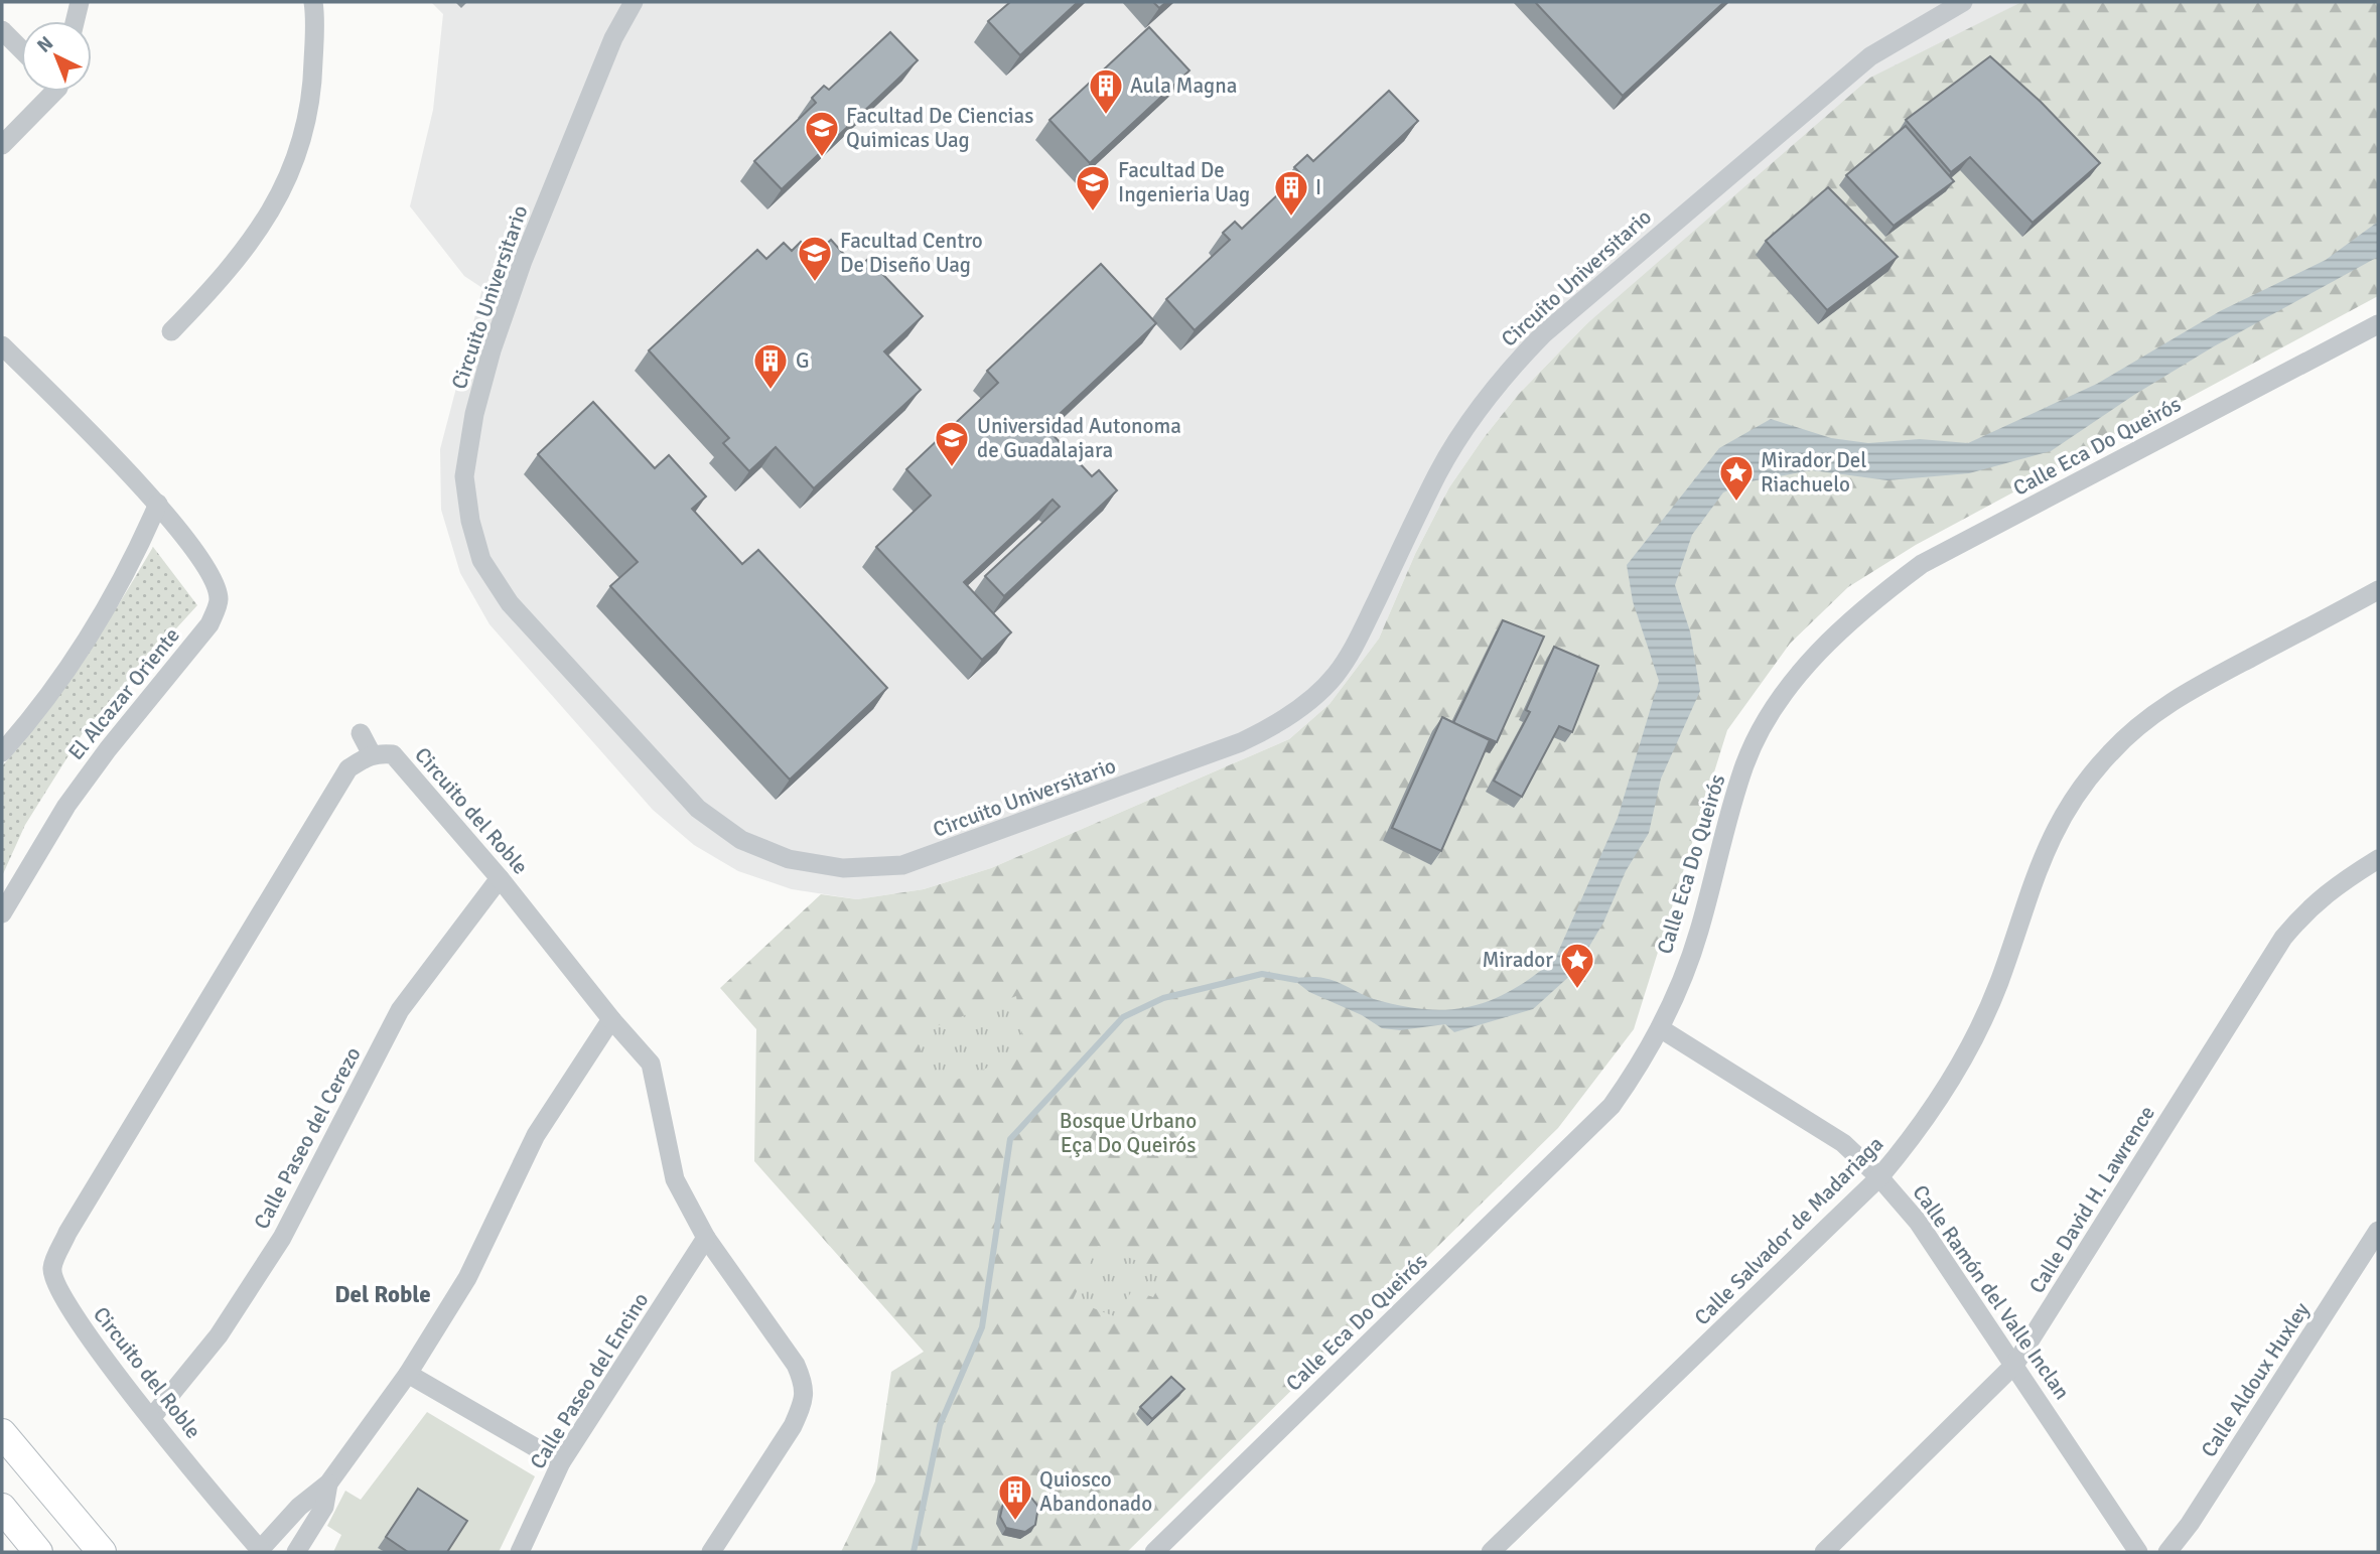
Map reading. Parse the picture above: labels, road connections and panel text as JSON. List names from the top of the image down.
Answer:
{
  "streets": {
    "street": [
      "Circuito Universitario",
      "Calle Eca Do Queirós",
      "El Alcazar Oriente",
      "Circuito del Roble",
      "Calle Paseo del Cerezo",
      "Calle David H. Lawrence",
      "Calle Salvador de Madariaga",
      "Calle Ramón del Valle Inclan",
      "Calle Aldoux Huxley",
      "Calle Paseo del Encino"
    ]
  },
  "crossings": [
    ["Calle Eca Do Queirós", "Calle Ramón del Valle Inclan"],
    ["Circuito del Roble", "Calle Paseo del Cerezo"],
    ["Circuito del Roble", "Calle Paseo del Encino"],
    ["Calle David H. Lawrence", "Calle Ramón del Valle Inclan"],
    ["Calle Salvador de Madariaga", "Calle Ramón del Valle Inclan"]
  ],
  "districts": ["Del Roble"],
  "parks": ["Bosque Urbano Eça Do Queirós"],
  "places": {
    "building": [
      "Aula Magna",
      "I",
      "G",
      "Quiosco Abandonado"
    ],
    "school or university": [
      "Facultad De Ciencias Quimicas Uag",
      "Facultad De Ingenieria Uag",
      "Facultad Centro De Diseño Uag",
      "Universidad Autonoma de Guadalajara"
    ],
    "place": ["Mirador Del Riachuelo", "Mirador"]
  },
  "north": "top left"
}
